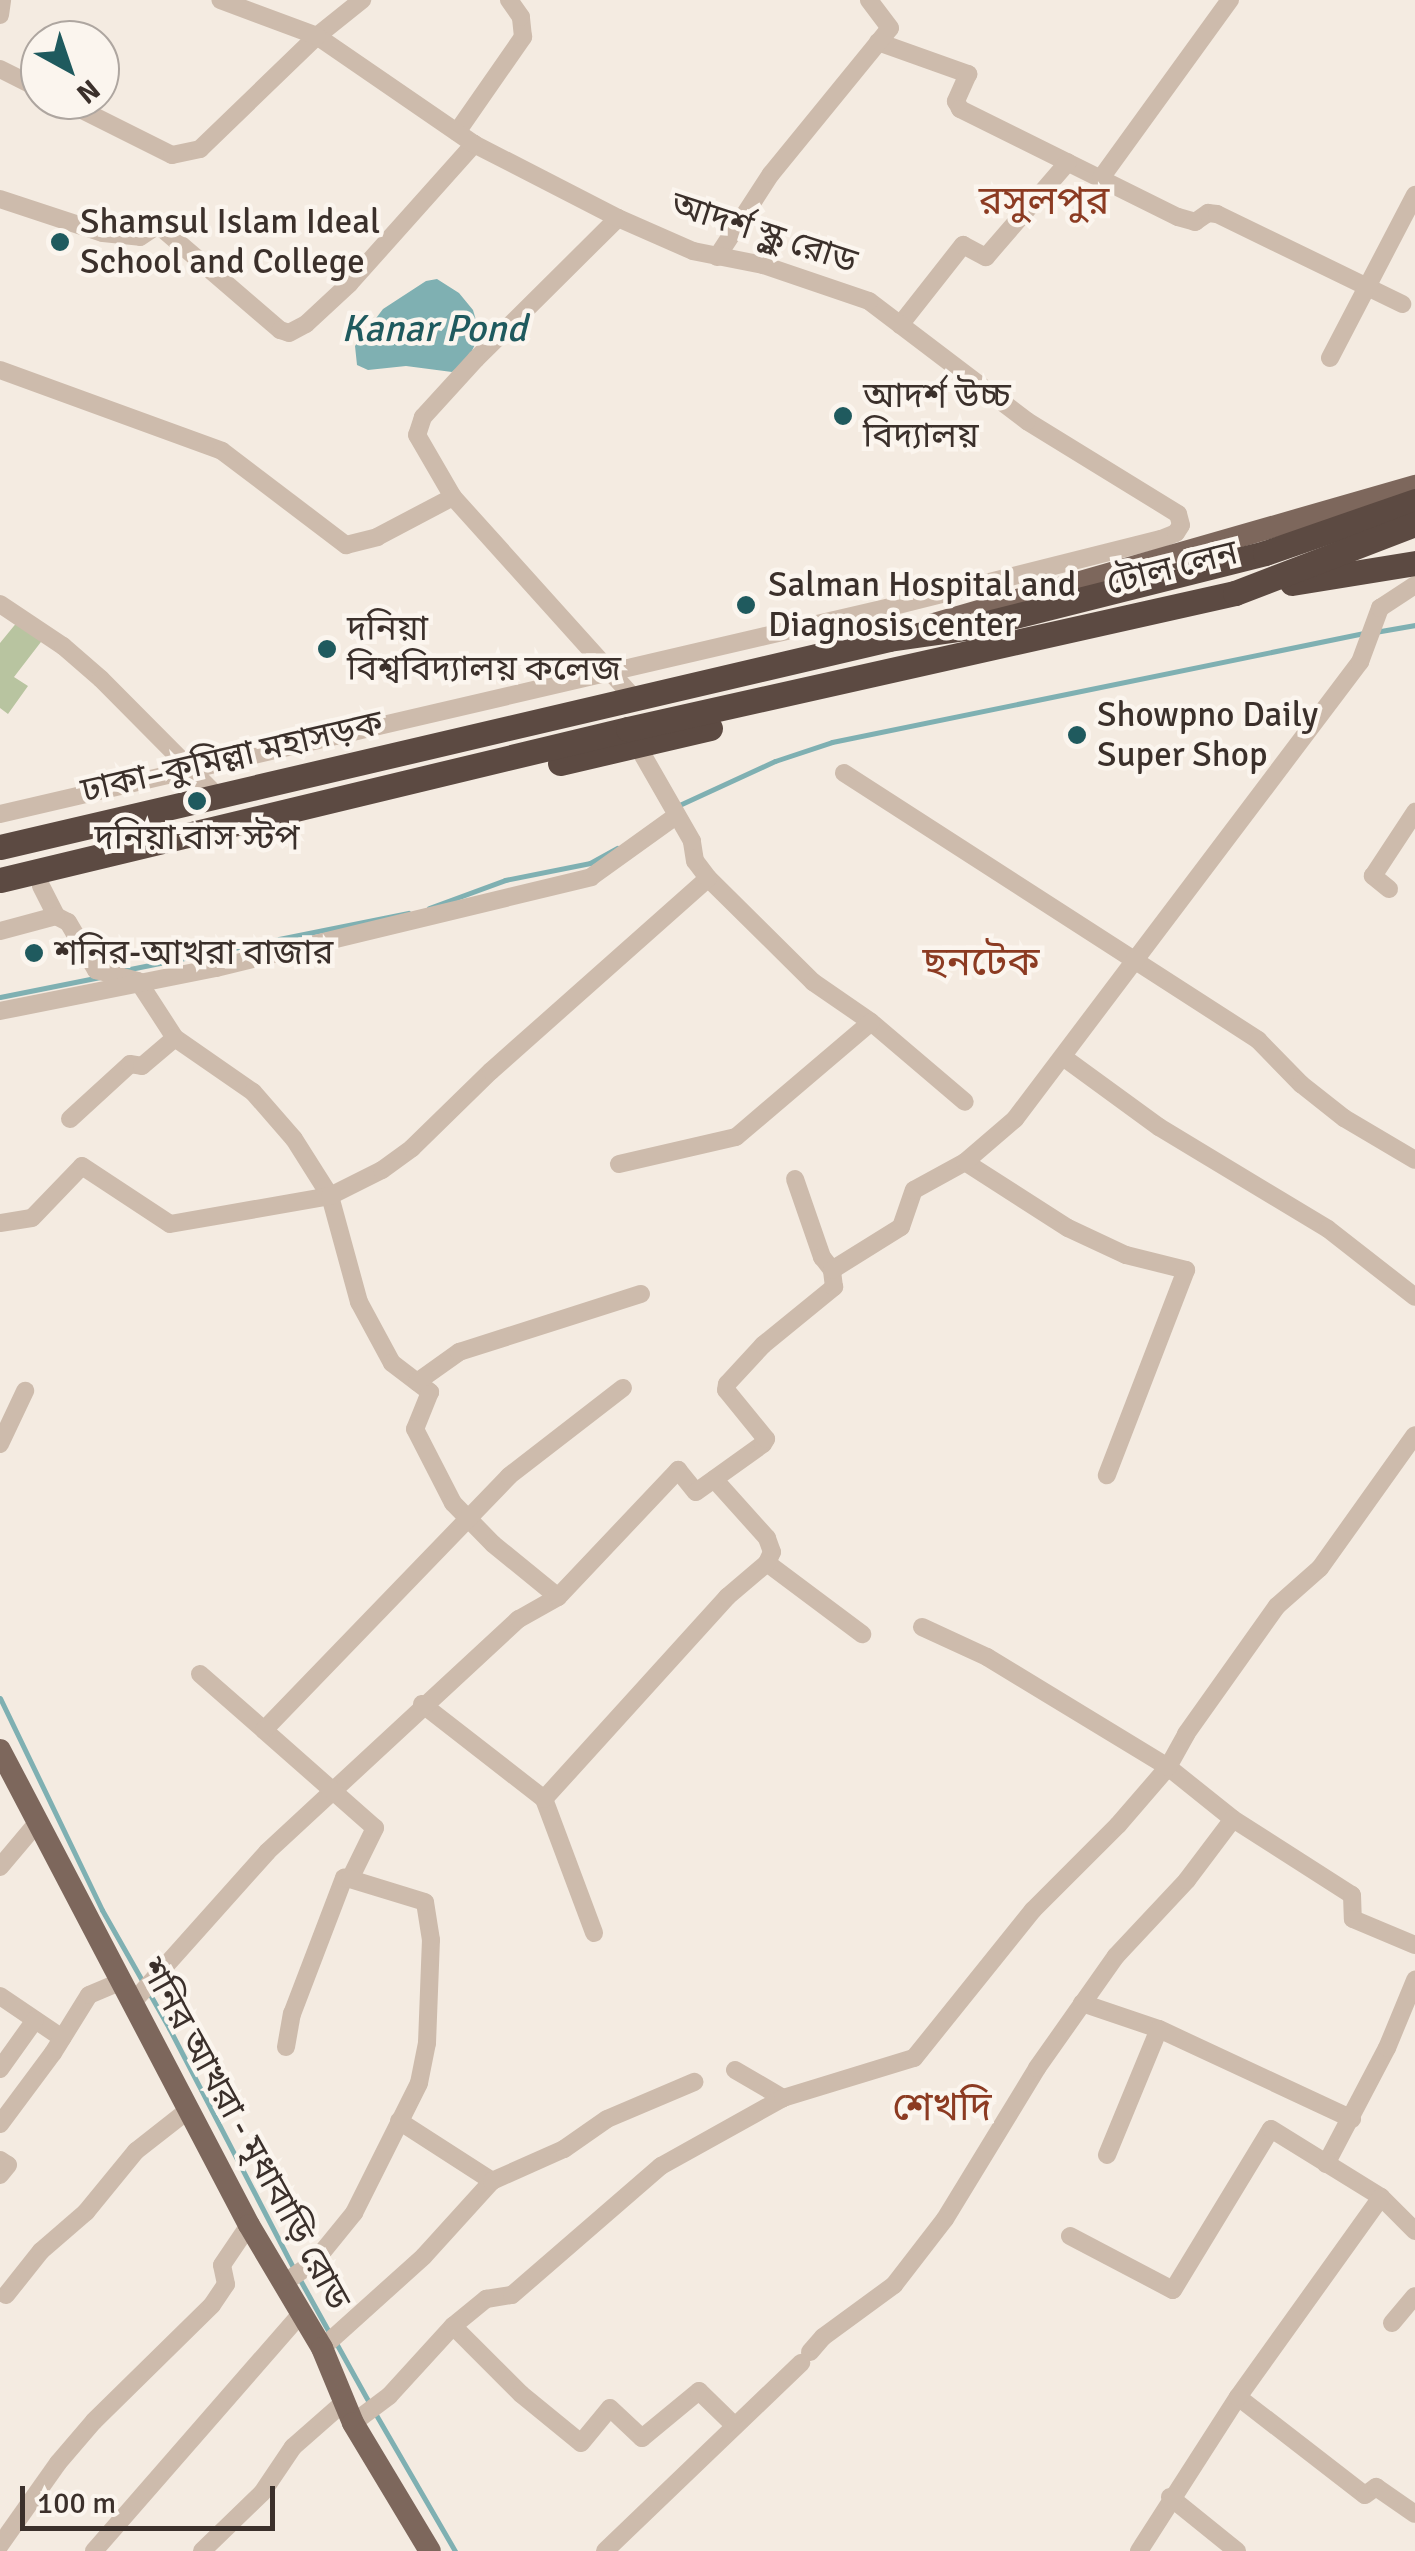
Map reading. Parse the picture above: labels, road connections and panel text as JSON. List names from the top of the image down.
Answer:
{
  "streets": {
    "highway": ["টোল লেন", "ঢাকা–কুমিল্লা মহাসড়ক"],
    "main road": ["শনির আখরা - মৃধাবাড়ি রোড"],
    "street": ["আদর্শ স্কুল রোড"]
  },
  "crossings": [
    ["টোল লেন", "ঢাকা–কুমিল্লা মহাসড়ক"]
  ],
  "districts": ["রসুলপুর", "ছনটেক", "শেখদি"],
  "water": ["Kanar Pond"],
  "places": [
    "Shamsul Islam Ideal School and College",
    "আদর্শ উচ্চ বিদ্যালয়",
    "Salman Hospital and Diagnosis center",
    "দনিয়া বিশ্ববিদ্যালয় কলেজ",
    "Showpno Daily Super Shop",
    "দনিয়া বাস স্টপ",
    "শনির-আখরা বাজার"
  ],
  "scale_bar": "100 m",
  "north": "bottom right"
}
